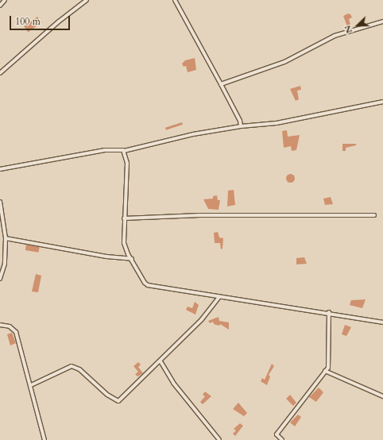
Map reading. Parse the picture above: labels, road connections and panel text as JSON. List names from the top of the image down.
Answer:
{
  "scale_bar": "100 m",
  "north": "bottom left"
}
